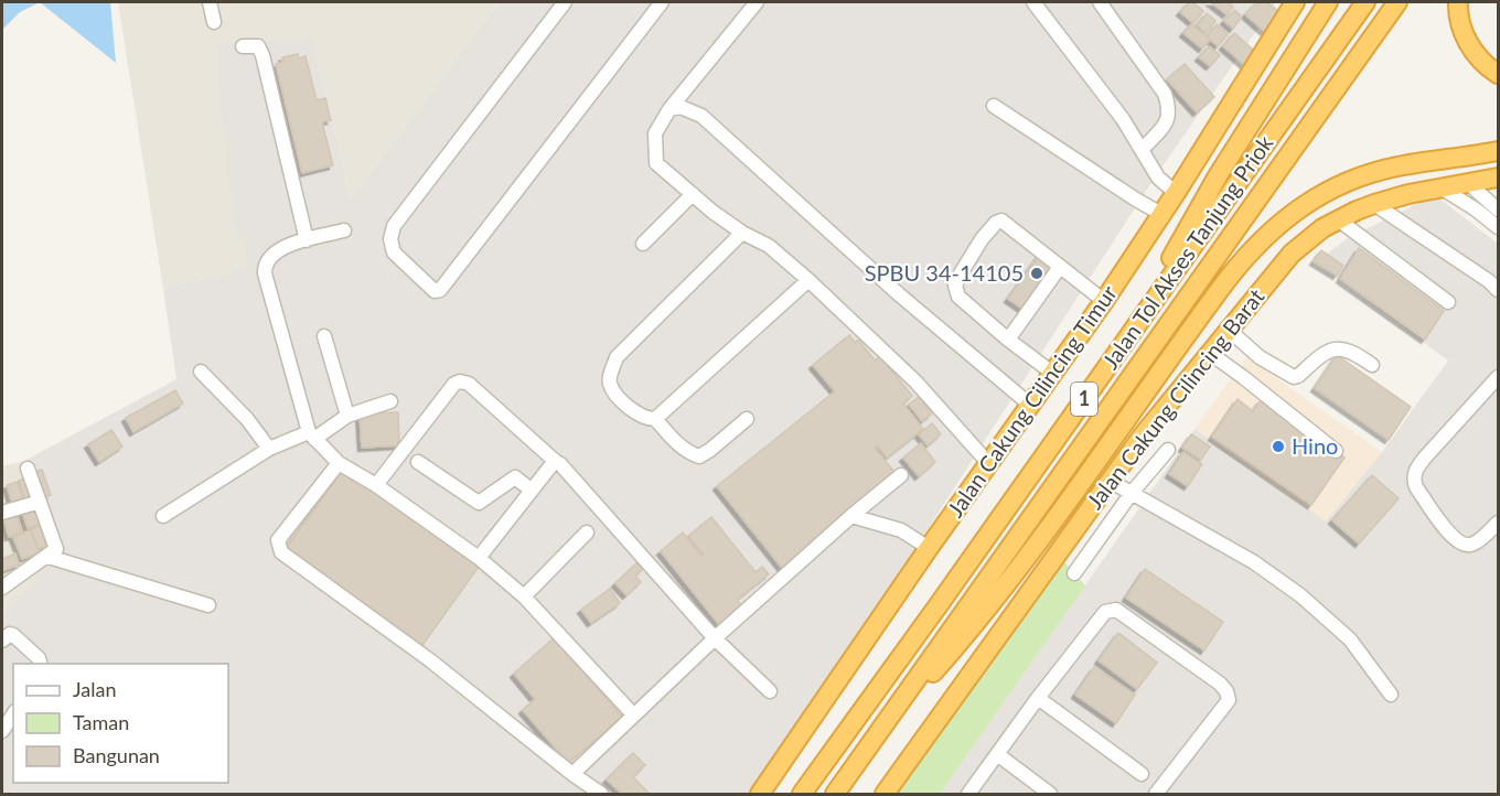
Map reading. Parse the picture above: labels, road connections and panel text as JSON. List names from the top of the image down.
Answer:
{
  "streets": {
    "highway": [
      "Jalan Tol Akses Tanjung Priok",
      "1",
      "Jalan Cakung Cilincing Barat",
      "Jalan Cakung Cilincing Timur"
    ]
  },
  "places": ["SPBU 34-14105", "Hino"],
  "legend": ["Jalan", "Taman", "Bangunan"]
}
